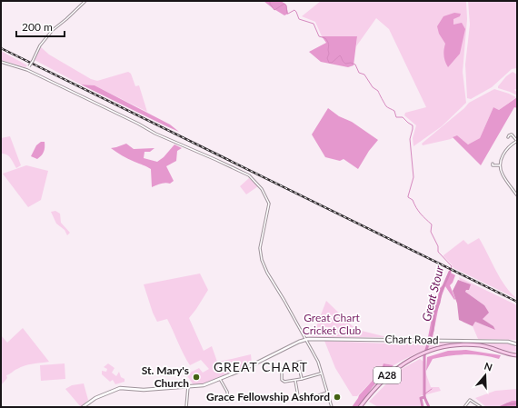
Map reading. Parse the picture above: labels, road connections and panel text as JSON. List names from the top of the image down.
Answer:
{
  "streets": {
    "main road": ["A28"],
    "street": ["Chart Road"]
  },
  "districts": ["GREAT CHART"],
  "water": ["Great Stour"],
  "parks": ["Great Chart Cricket Club"],
  "places": ["St. Mary's Church", "Grace Fellowship Ashford"],
  "scale_bar": "200 m",
  "north": "top"
}
